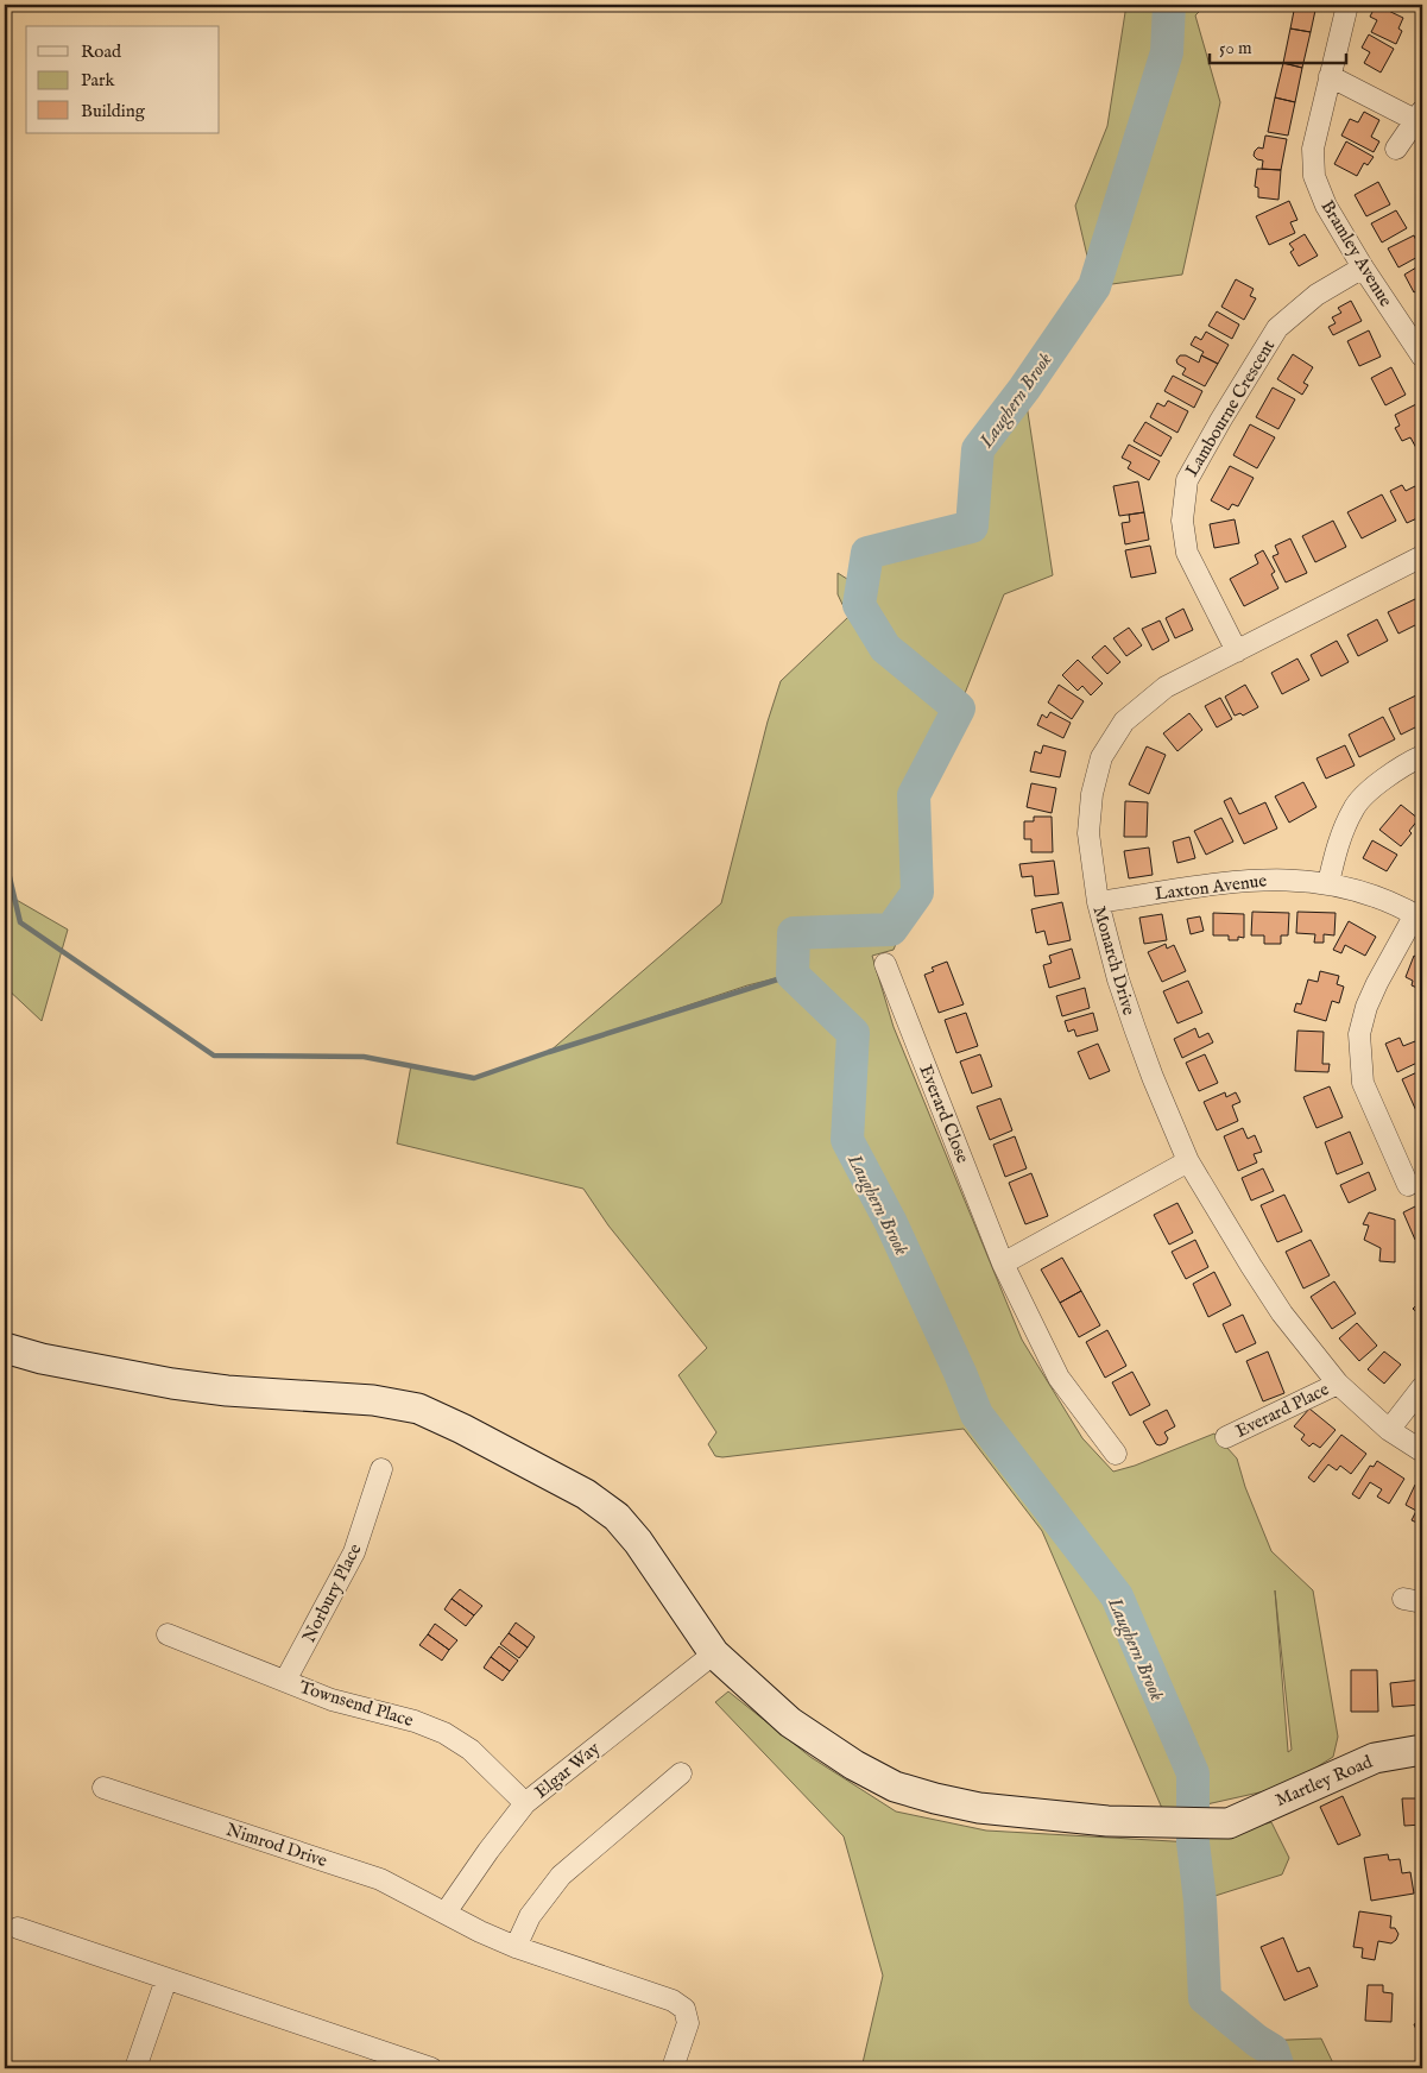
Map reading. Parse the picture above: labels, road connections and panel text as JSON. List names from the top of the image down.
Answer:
{
  "streets": {
    "main road": ["Martley Road"],
    "street": [
      "Bramley Avenue",
      "Lambourne Crescent",
      "Laxton Avenue",
      "Monarch Drive",
      "Everard Close",
      "Everard Place",
      "Norbury Place",
      "Townsend Place",
      "Elgar Way",
      "Nimrod Drive"
    ]
  },
  "crossings": [
    ["Bramley Avenue", "Lambourne Crescent"],
    ["Lambourne Crescent", "Monarch Drive"],
    ["Laxton Avenue", "Monarch Drive"],
    ["Monarch Drive", "Everard Place"],
    ["Norbury Place", "Townsend Place"],
    ["Townsend Place", "Elgar Way"],
    ["Elgar Way", "Martley Road"],
    ["Elgar Way", "Nimrod Drive"]
  ],
  "water": ["Laughern Brook"],
  "legend": ["Road", "Park", "Building"],
  "scale_bar": "50 m"
}
